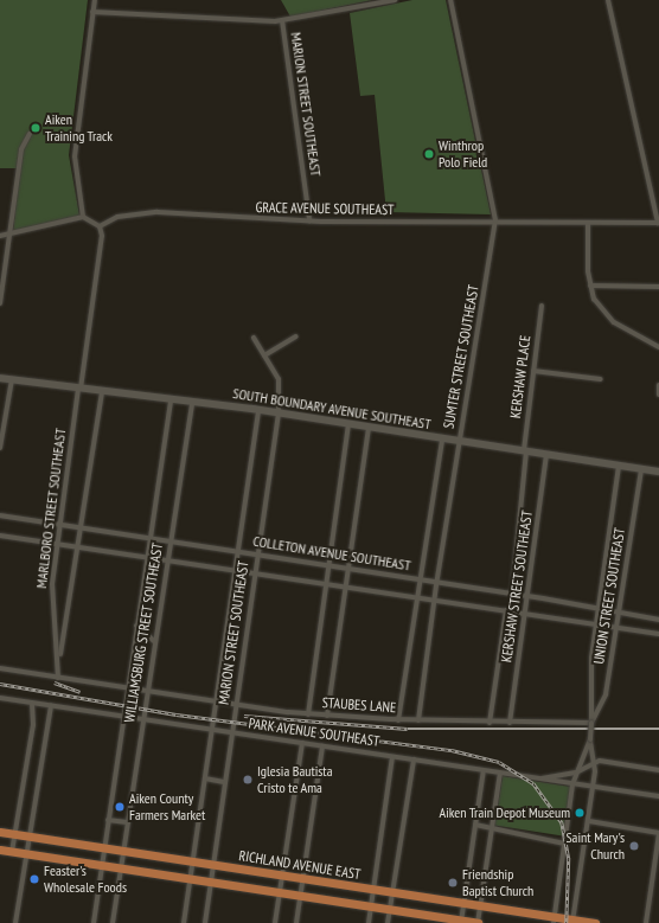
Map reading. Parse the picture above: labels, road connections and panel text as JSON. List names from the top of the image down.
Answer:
{
  "streets": {
    "main road": ["RICHLAND AVENUE EAST"],
    "street": [
      "MARION STREET SOUTHEAST",
      "GRACE AVENUE SOUTHEAST",
      "SUMTER STREET SOUTHEAST",
      "KERSHAW PLACE",
      "SOUTH BOUNDARY AVENUE SOUTHEAST",
      "MARLBORO STREET SOUTHEAST",
      "COLLETON AVENUE SOUTHEAST",
      "KERSHAW STREET SOUTHEAST",
      "UNION STREET SOUTHEAST",
      "WILLIAMSBURG STREET SOUTHEAST",
      "STAUBES LANE",
      "PARK AVENUE SOUTHEAST"
    ]
  },
  "crossings": [
    ["MARION STREET SOUTHEAST", "GRACE AVENUE SOUTHEAST"],
    ["MARION STREET SOUTHEAST", "SOUTH BOUNDARY AVENUE SOUTHEAST"],
    ["MARION STREET SOUTHEAST", "COLLETON AVENUE SOUTHEAST"],
    ["MARION STREET SOUTHEAST", "STAUBES LANE"],
    ["MARION STREET SOUTHEAST", "PARK AVENUE SOUTHEAST"],
    ["MARION STREET SOUTHEAST", "RICHLAND AVENUE EAST"],
    ["GRACE AVENUE SOUTHEAST", "SUMTER STREET SOUTHEAST"],
    ["GRACE AVENUE SOUTHEAST", "MARLBORO STREET SOUTHEAST"],
    ["SUMTER STREET SOUTHEAST", "SOUTH BOUNDARY AVENUE SOUTHEAST"],
    ["SUMTER STREET SOUTHEAST", "COLLETON AVENUE SOUTHEAST"],
    ["SUMTER STREET SOUTHEAST", "STAUBES LANE"],
    ["KERSHAW PLACE", "SOUTH BOUNDARY AVENUE SOUTHEAST"],
    ["KERSHAW PLACE", "KERSHAW STREET SOUTHEAST"],
    ["SOUTH BOUNDARY AVENUE SOUTHEAST", "MARLBORO STREET SOUTHEAST"],
    ["SOUTH BOUNDARY AVENUE SOUTHEAST", "KERSHAW STREET SOUTHEAST"],
    ["SOUTH BOUNDARY AVENUE SOUTHEAST", "UNION STREET SOUTHEAST"],
    ["SOUTH BOUNDARY AVENUE SOUTHEAST", "WILLIAMSBURG STREET SOUTHEAST"],
    ["MARLBORO STREET SOUTHEAST", "COLLETON AVENUE SOUTHEAST"],
    ["COLLETON AVENUE SOUTHEAST", "KERSHAW STREET SOUTHEAST"],
    ["COLLETON AVENUE SOUTHEAST", "UNION STREET SOUTHEAST"],
    ["COLLETON AVENUE SOUTHEAST", "WILLIAMSBURG STREET SOUTHEAST"],
    ["KERSHAW STREET SOUTHEAST", "STAUBES LANE"],
    ["UNION STREET SOUTHEAST", "STAUBES LANE"],
    ["UNION STREET SOUTHEAST", "PARK AVENUE SOUTHEAST"],
    ["UNION STREET SOUTHEAST", "RICHLAND AVENUE EAST"],
    ["WILLIAMSBURG STREET SOUTHEAST", "STAUBES LANE"],
    ["WILLIAMSBURG STREET SOUTHEAST", "PARK AVENUE SOUTHEAST"],
    ["WILLIAMSBURG STREET SOUTHEAST", "RICHLAND AVENUE EAST"]
  ],
  "places": [
    "Aiken Training Track",
    "Winthrop Polo Field",
    "Iglesia Bautista Cristo te Ama",
    "Aiken County Farmers Market",
    "Aiken Train Depot Museum",
    "Saint Mary's Church",
    "Feaster's Wholesale Foods",
    "Friendship Baptist Church"
  ]
}
